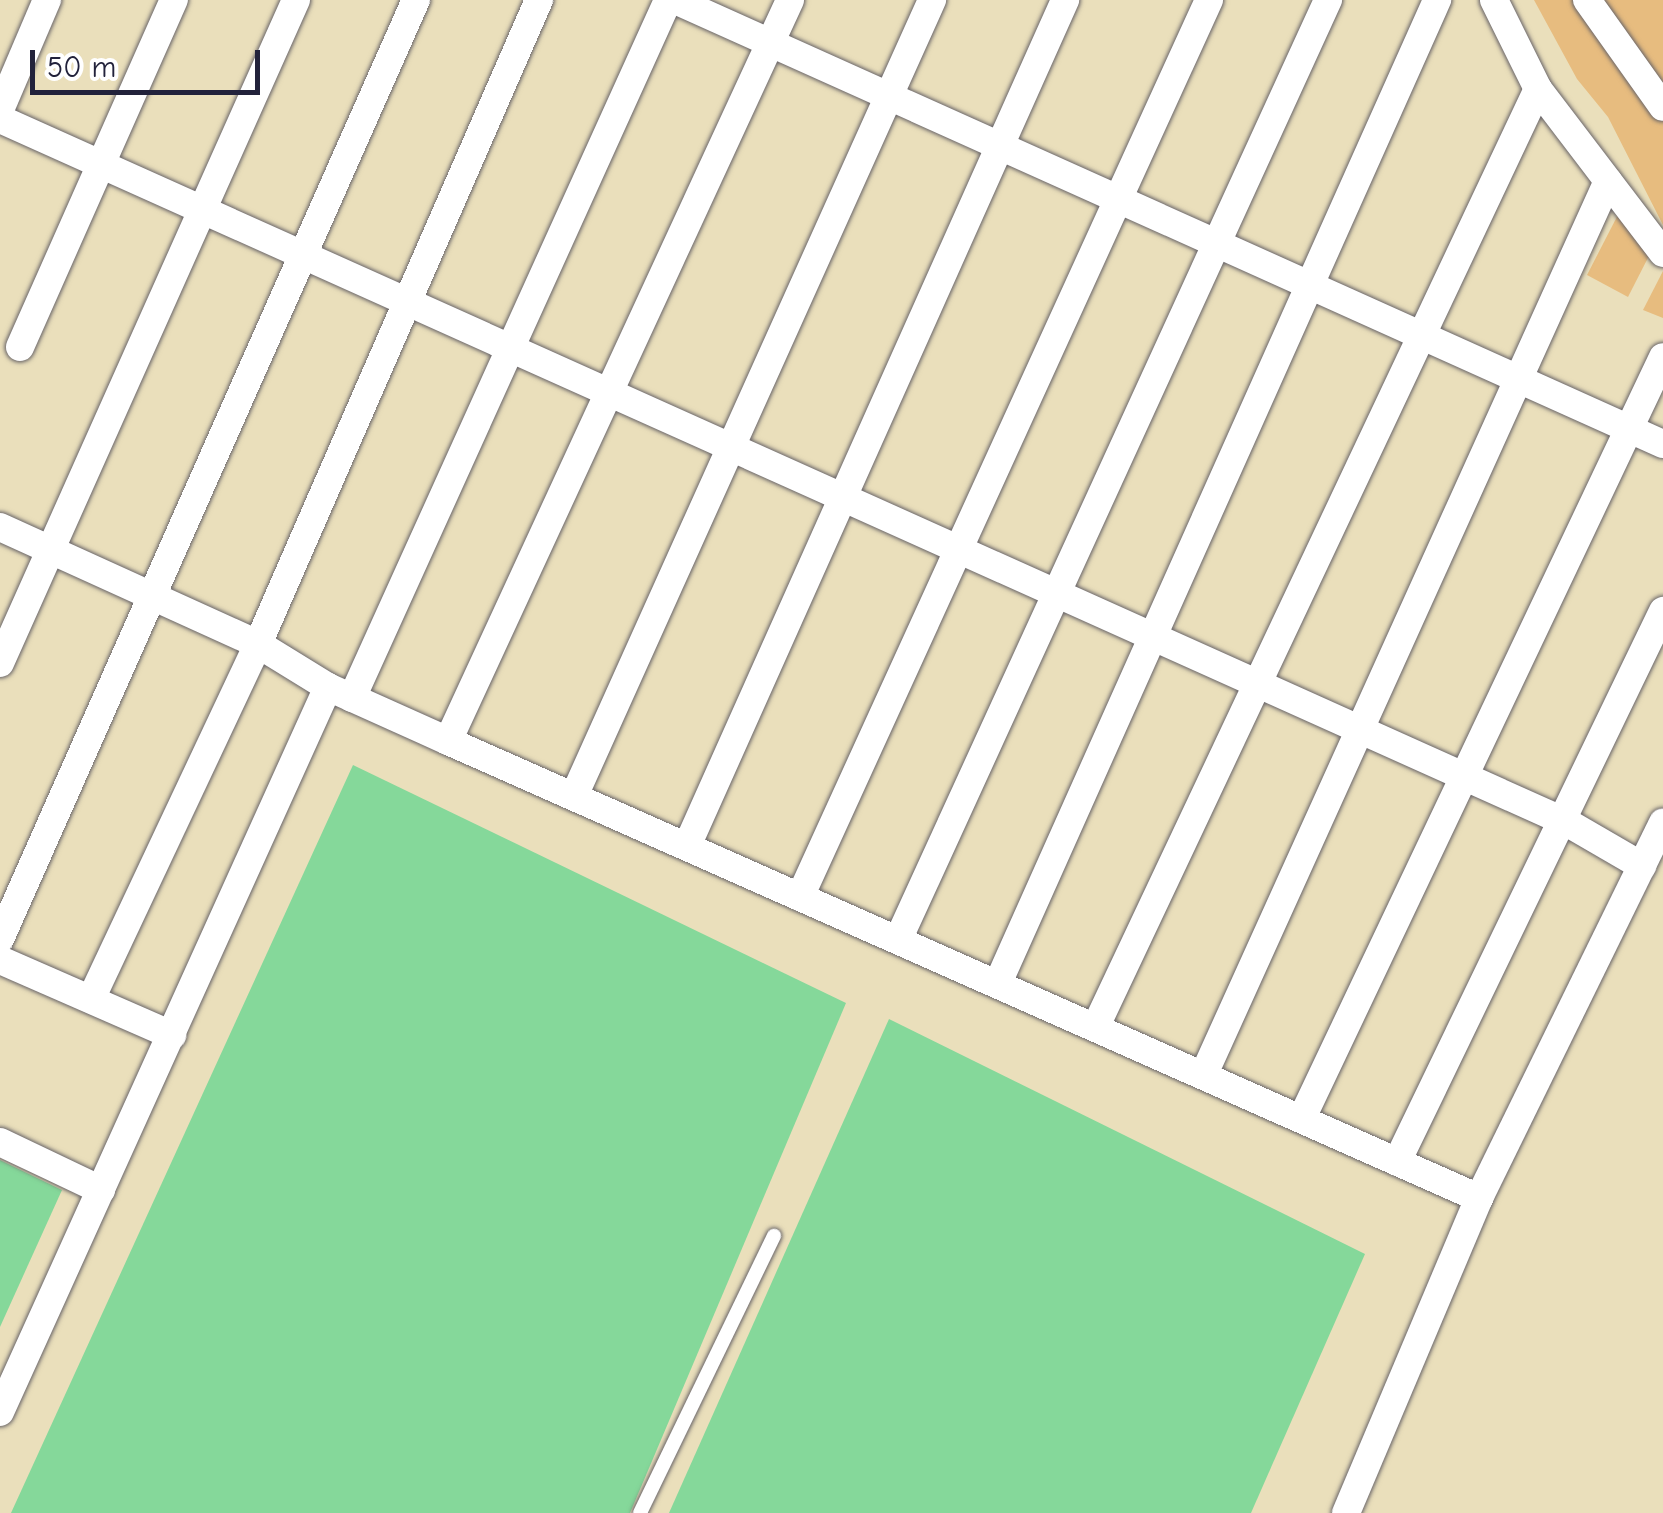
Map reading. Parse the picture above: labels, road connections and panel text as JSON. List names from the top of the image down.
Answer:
{
  "scale_bar": "50 m"
}
